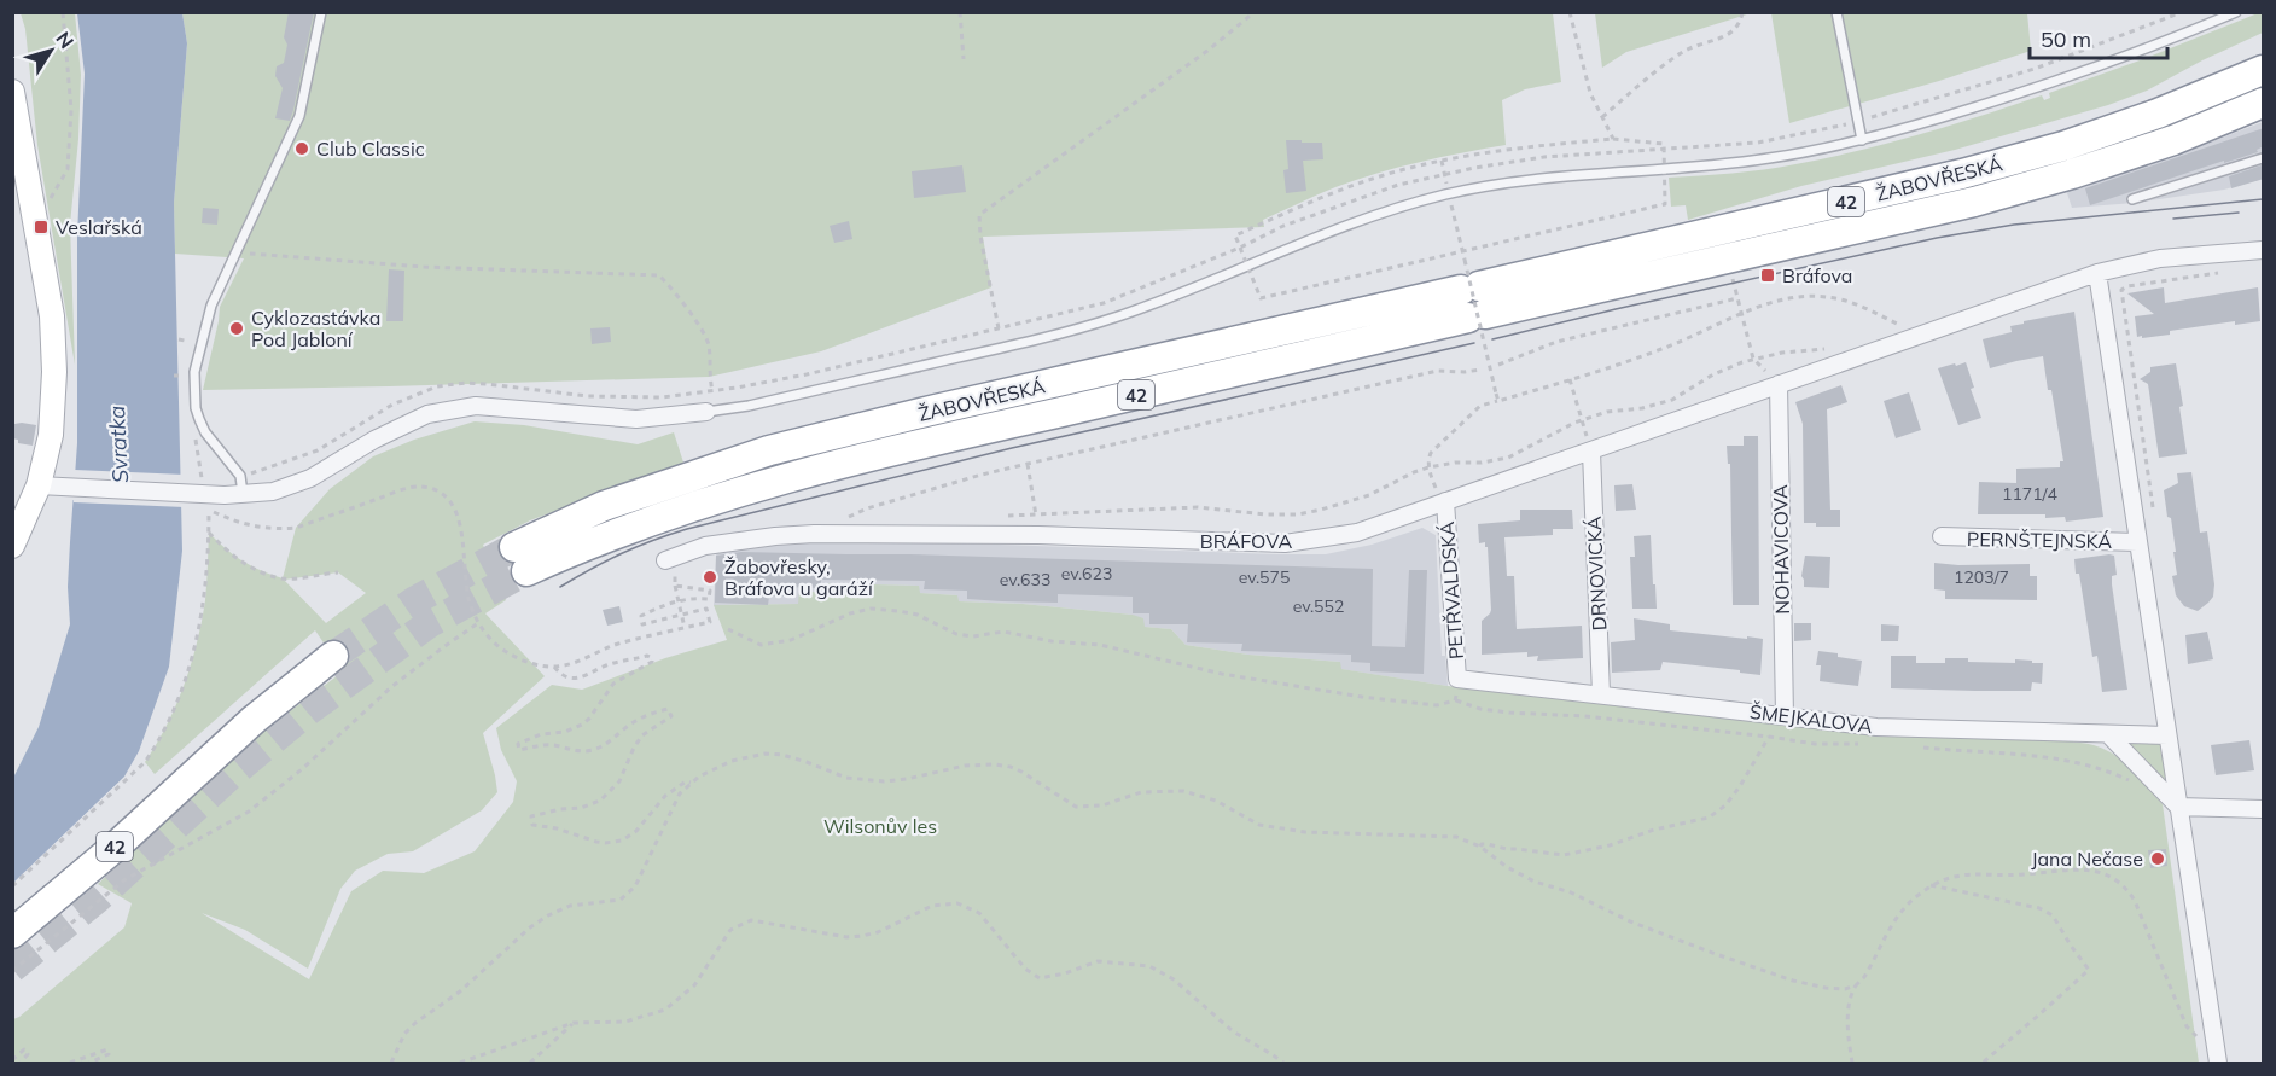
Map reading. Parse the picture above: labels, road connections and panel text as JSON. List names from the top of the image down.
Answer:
{
  "streets": {
    "highway": ["ŽABOVŘESKÁ", "42"],
    "street": [
      "PERNŠTEJNSKÁ",
      "BRÁFOVA",
      "NOHAVICOVA",
      "DRNOVICKÁ",
      "PETŘVALDSKÁ",
      "ŠMEJKALOVA"
    ]
  },
  "crossings": [
    ["BRÁFOVA", "NOHAVICOVA"],
    ["BRÁFOVA", "DRNOVICKÁ"],
    ["BRÁFOVA", "PETŘVALDSKÁ"],
    ["NOHAVICOVA", "ŠMEJKALOVA"],
    ["DRNOVICKÁ", "ŠMEJKALOVA"],
    ["PETŘVALDSKÁ", "ŠMEJKALOVA"]
  ],
  "water": ["Svratka"],
  "parks": ["Wilsonův les"],
  "places": {
    "other": [
      "Club Classic",
      "Cyklozastávka Pod Jabloní",
      "Žabovřesky, Bráfova u garáží",
      "Jana Nečase"
    ],
    "transit": ["Veslařská", "Bráfova"]
  },
  "house_numbers": [
    "1171/4",
    "ev.623",
    "ev.575",
    "1203/7",
    "ev.633",
    "ev.552"
  ],
  "scale_bar": "50 m",
  "north": "top right"
}
